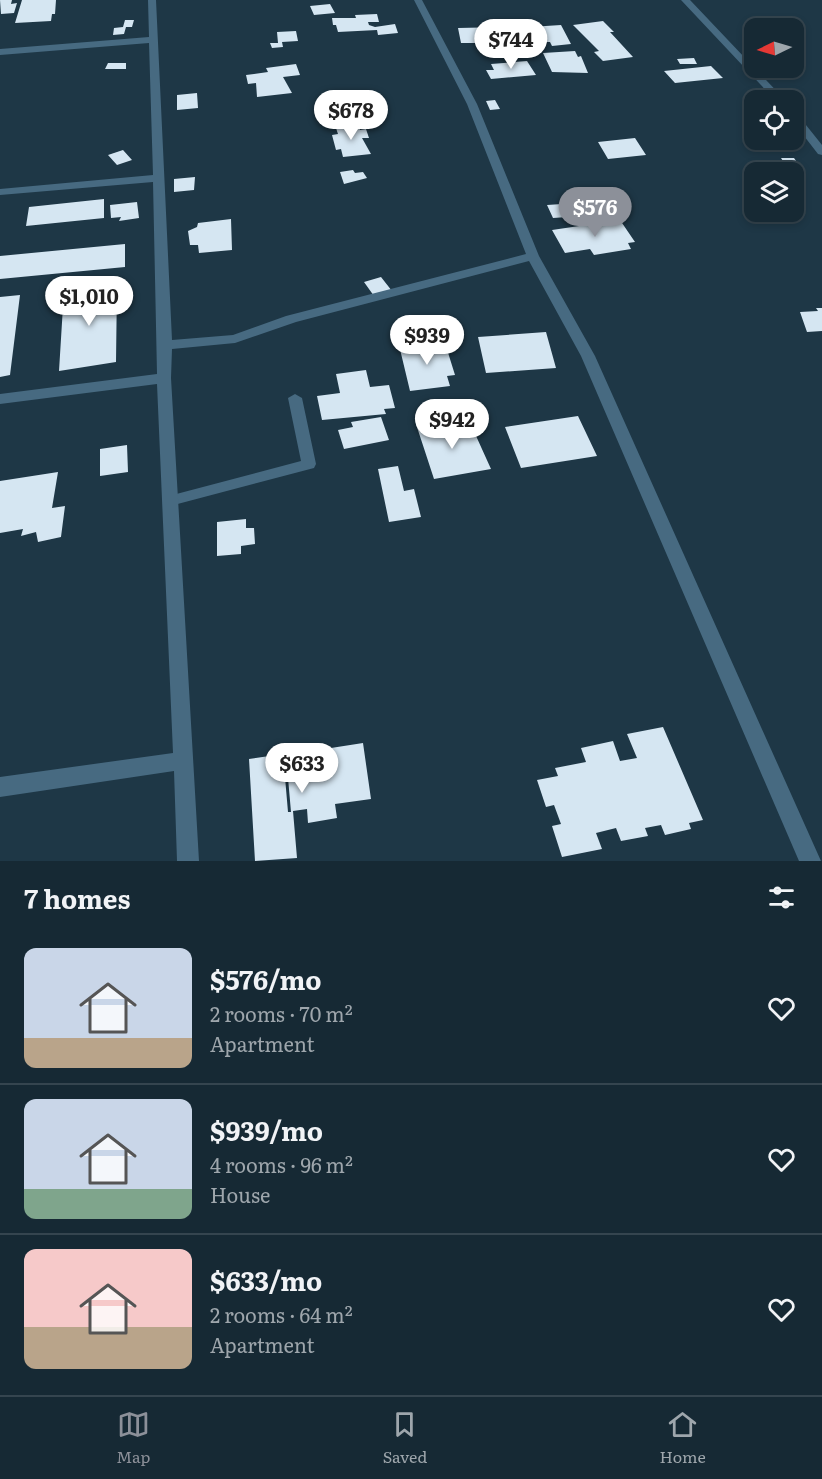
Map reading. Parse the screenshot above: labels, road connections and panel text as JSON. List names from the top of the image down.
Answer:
{
  "north": "left",
  "page": {
    "price": [
      "$744",
      "$678",
      "$576",
      "$1,010",
      "$939",
      "$942",
      "$633"
    ],
    "heading": "7 homes",
    "list": [
      {
        "name": "$576/mo",
        "note": "2 rooms · 70 m² · Apartment"
      },
      {
        "name": "$939/mo",
        "note": "4 rooms · 96 m² · House"
      },
      {
        "name": "$633/mo",
        "note": "2 rooms · 64 m² · Apartment"
      }
    ],
    "tabs": ["Map", "Saved", "Home"]
  }
}
